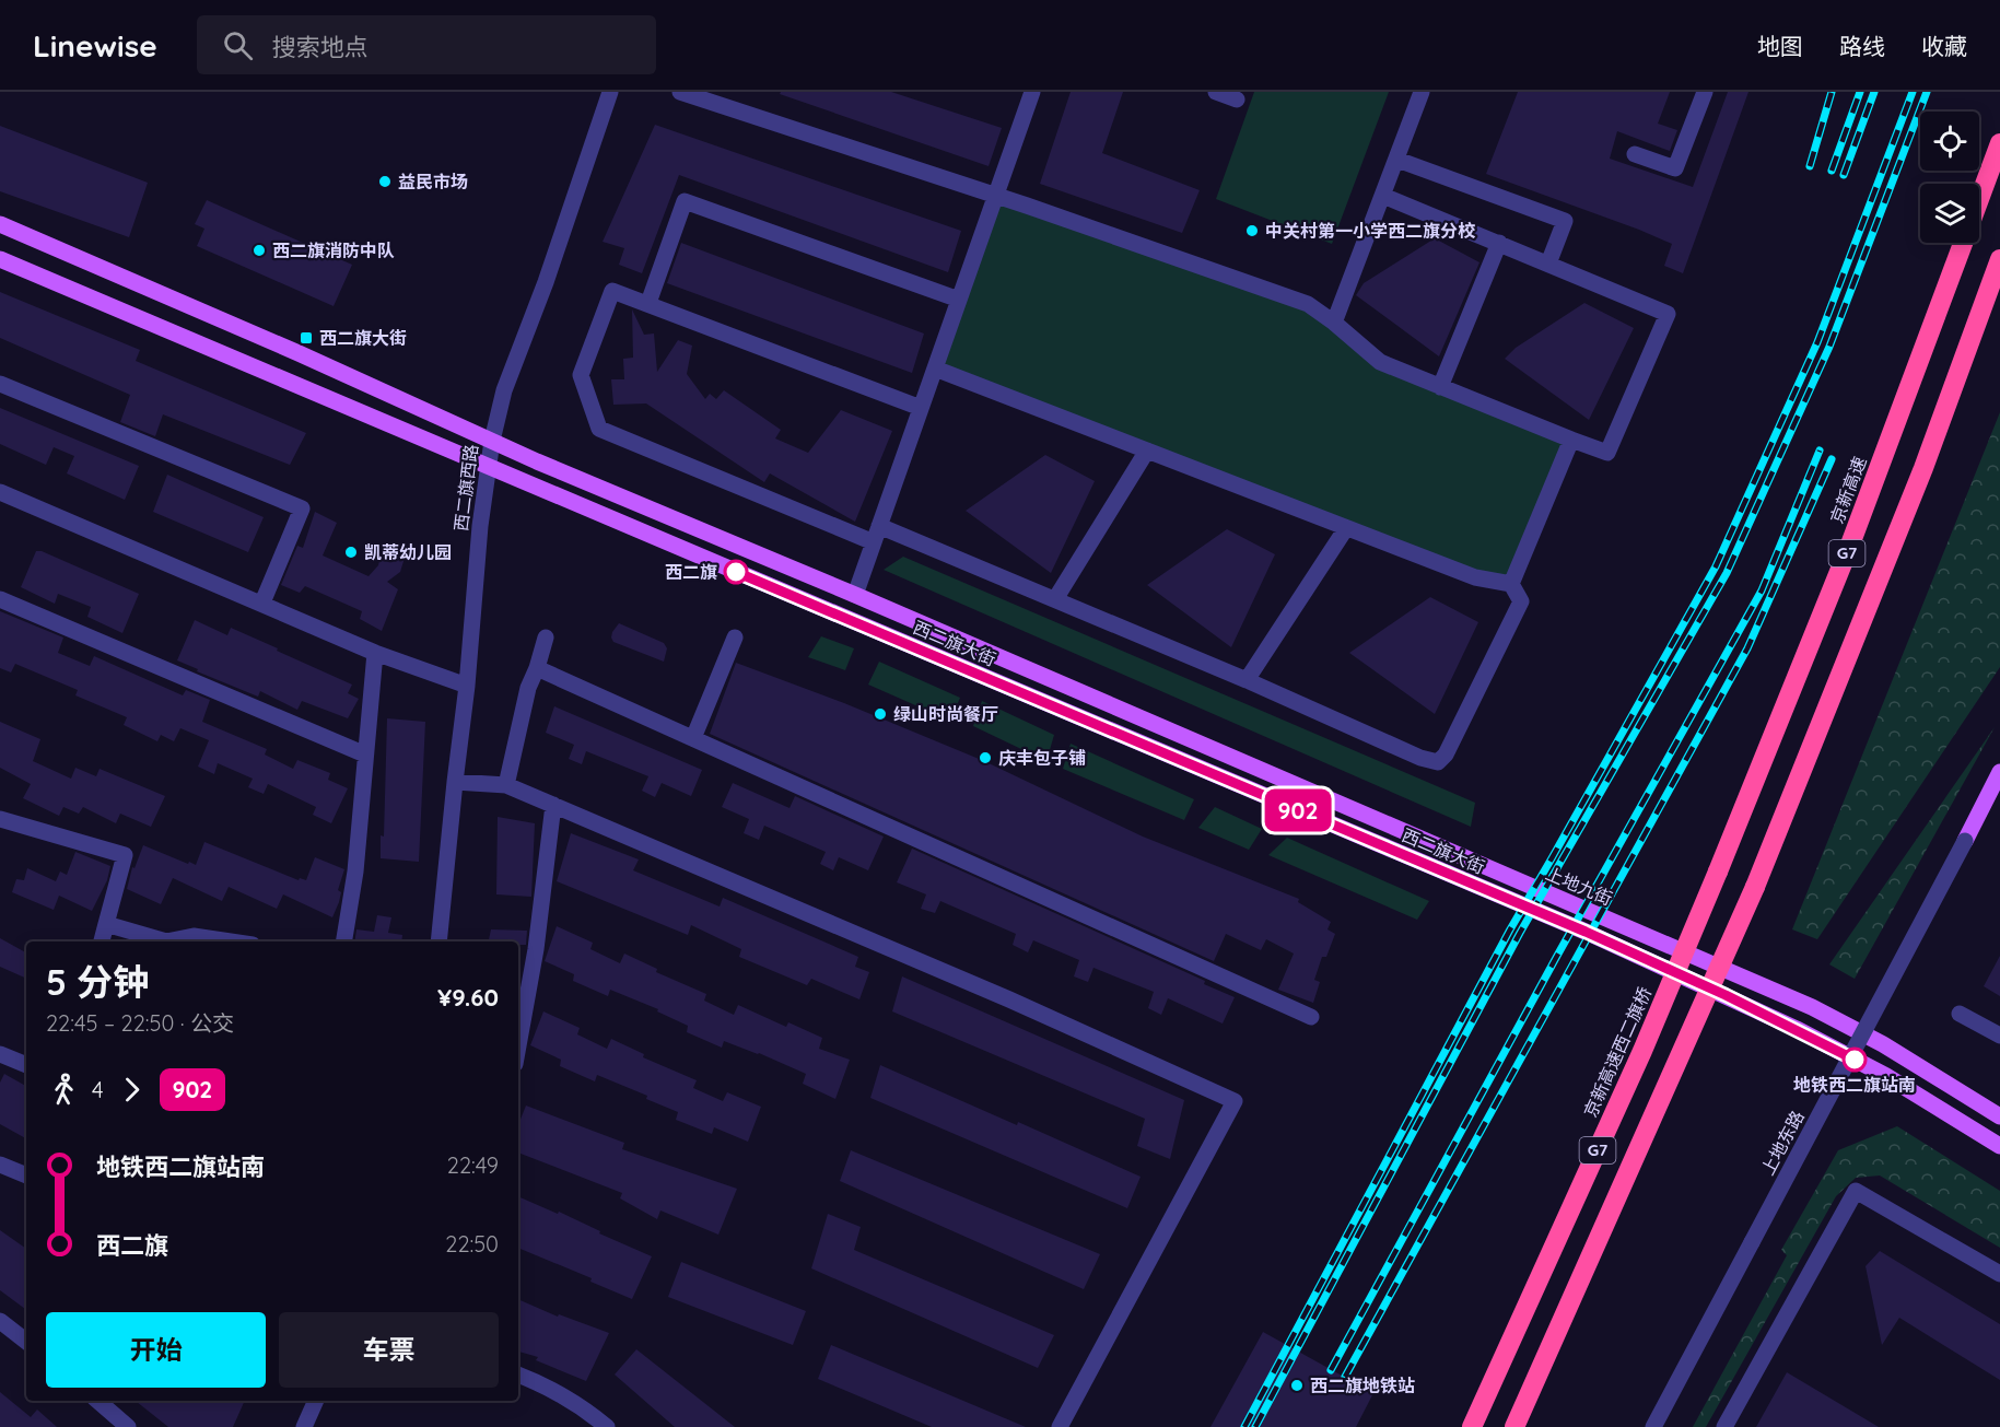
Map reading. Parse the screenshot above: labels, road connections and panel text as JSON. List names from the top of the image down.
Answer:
{
  "streets": {
    "highway": ["京新高速", "G7", "京新高速西二旗桥"],
    "main road": ["西二旗大街", "上地九街", "上地东路"],
    "street": ["西二旗西路"]
  },
  "crossings": [
    ["西二旗西路", "西二旗大街"],
    ["京新高速", "京新高速西二旗桥"],
    ["西二旗大街", "上地九街"]
  ],
  "places": {
    "other": [
      "益民市场",
      "中关村第一小学西二旗分校",
      "西二旗消防中队",
      "凯蒂幼儿园",
      "西二旗",
      "绿山时尚餐厅",
      "庆丰包子铺",
      "地铁西二旗站南",
      "西二旗地铁站"
    ],
    "transit": ["西二旗大街"]
  },
  "lines": ["bus line 902"],
  "page": {
    "header": "Linewise",
    "search": "搜索地点",
    "nav": ["地图", "路线", "收藏"],
    "on_map": "902",
    "heading": ["5 分钟", "22:45 – 22:50 · 公交", "¥9.60"],
    "legs": ["4", "902"],
    "list": [
      {
        "name": "地铁西二旗站南",
        "value": "22:49"
      },
      {
        "name": "西二旗",
        "value": "22:50"
      }
    ],
    "buttons": ["开始", "车票"]
  }
}
